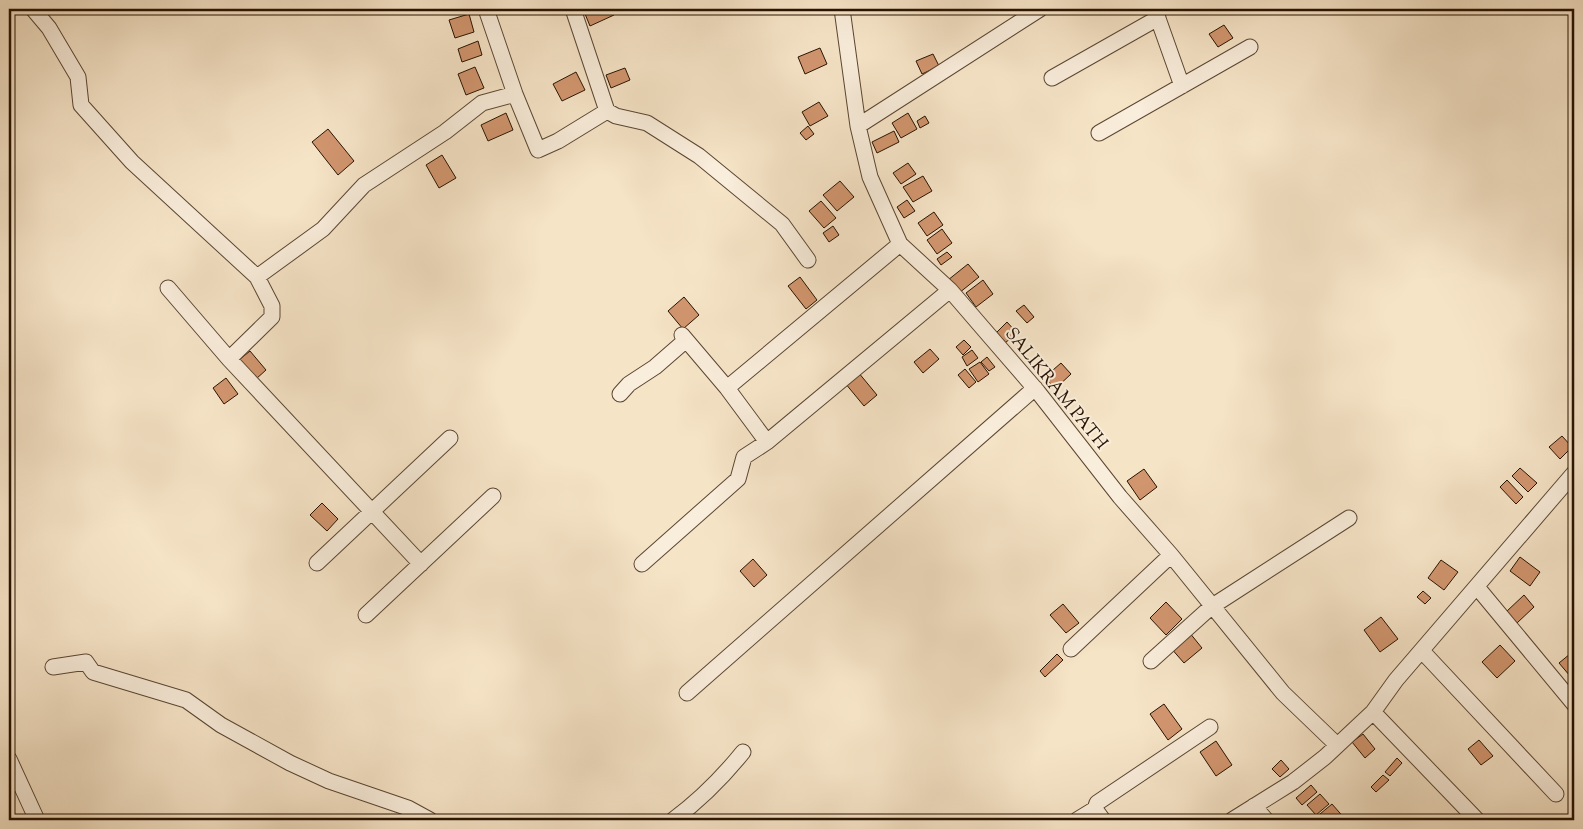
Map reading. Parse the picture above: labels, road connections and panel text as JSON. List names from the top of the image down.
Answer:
{
  "streets": {
    "street": ["SALIKRAM PATH"]
  }
}
